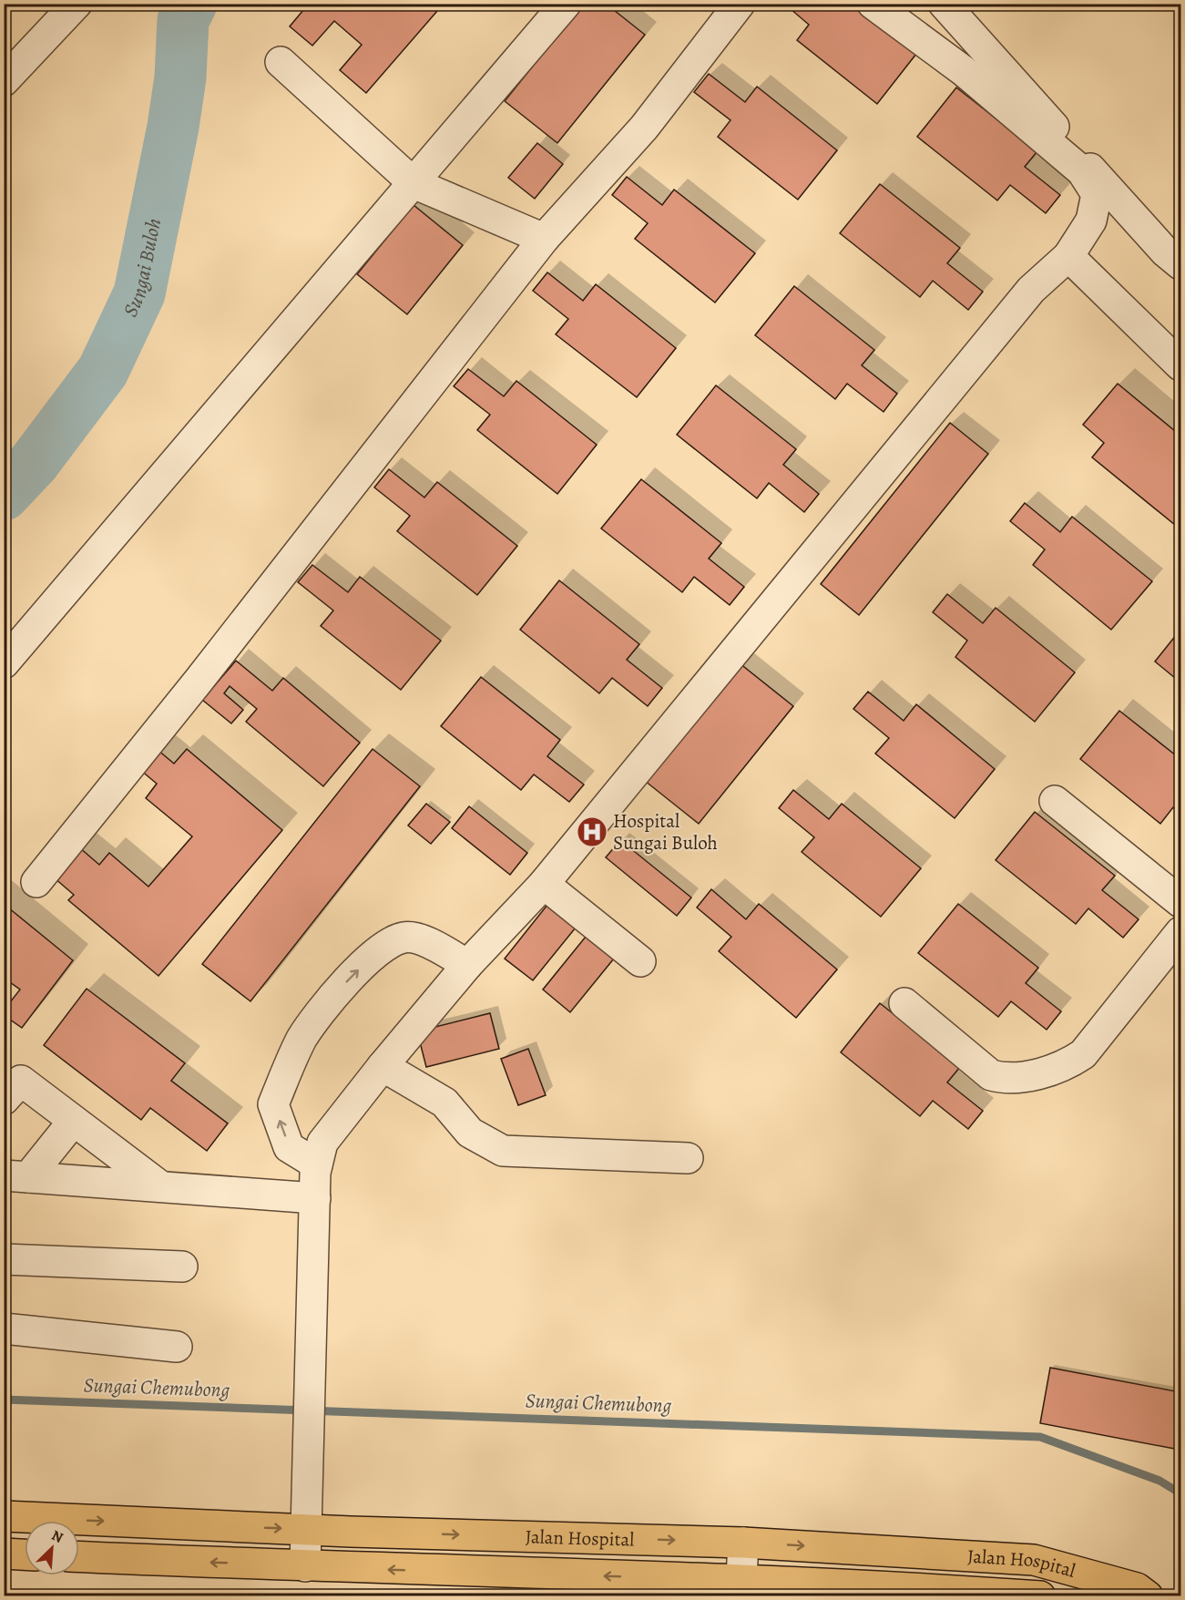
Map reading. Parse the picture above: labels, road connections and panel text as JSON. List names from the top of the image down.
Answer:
{
  "streets": {
    "main road": ["Jalan Hospital"]
  },
  "water": ["Sungai Buloh", "Sungai Chemubong"],
  "places": {
    "hospital": ["Hospital Sungai Buloh"]
  },
  "north": "top right"
}
